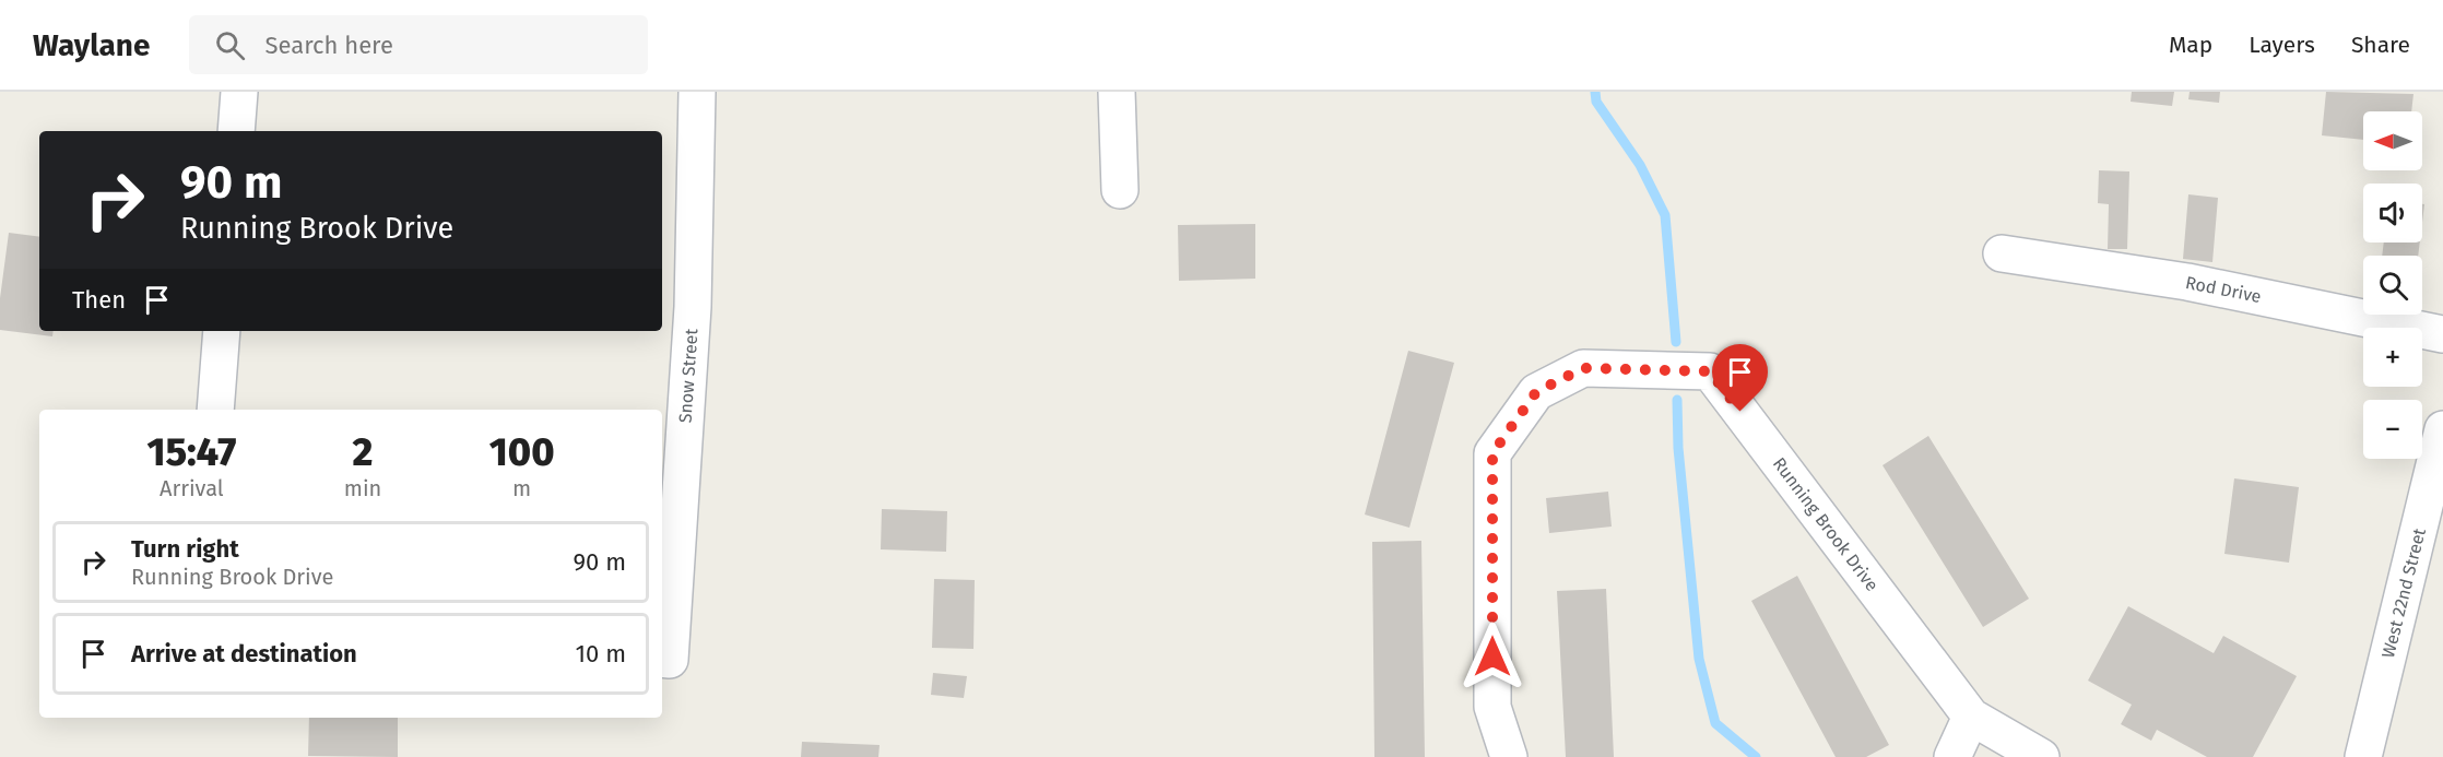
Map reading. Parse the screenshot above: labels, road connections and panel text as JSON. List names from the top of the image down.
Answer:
{
  "streets": {
    "street": [
      "Rod Drive",
      "Snow Street",
      "Running Brook Drive",
      "West 22nd Street"
    ]
  },
  "north": "left",
  "page": {
    "header": "Waylane",
    "search": "Search here",
    "nav": ["Map", "Layers", "Share"],
    "map_buttons": ["+", "−"],
    "turn": ["90 m", "Running Brook Drive"],
    "then": "Then",
    "eta": [
      "15:47",
      "Arrival",
      "2",
      "min",
      "100",
      "m"
    ],
    "list": [
      {
        "name": "Turn right",
        "note": "Running Brook Drive",
        "value": "90 m"
      },
      {
        "name": "Arrive at destination",
        "value": "10 m"
      }
    ]
  }
}
